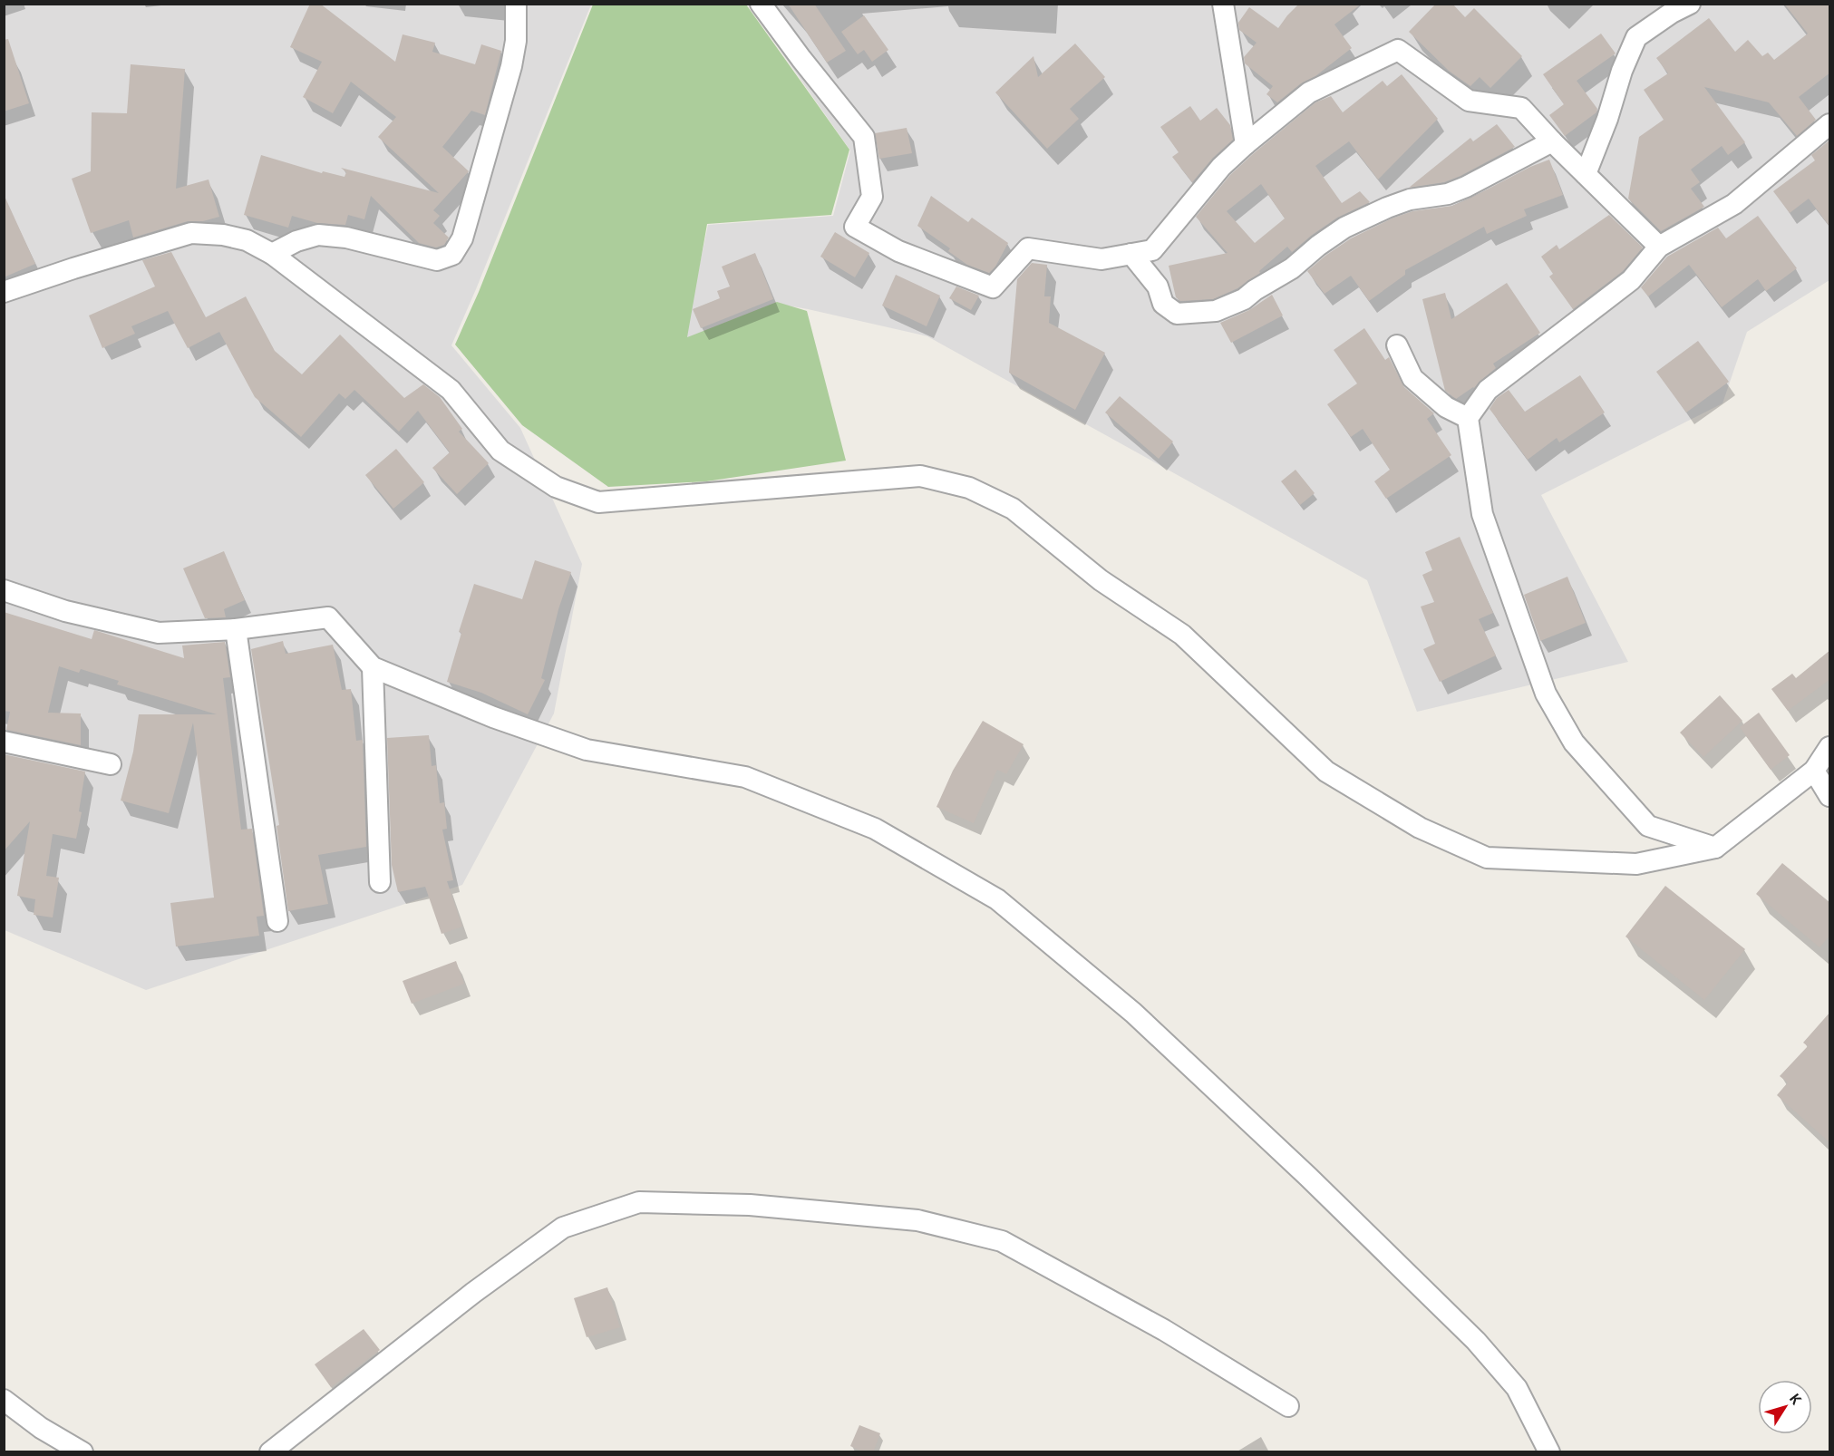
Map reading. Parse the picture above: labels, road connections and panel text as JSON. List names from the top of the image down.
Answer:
{
  "north": "top right"
}
